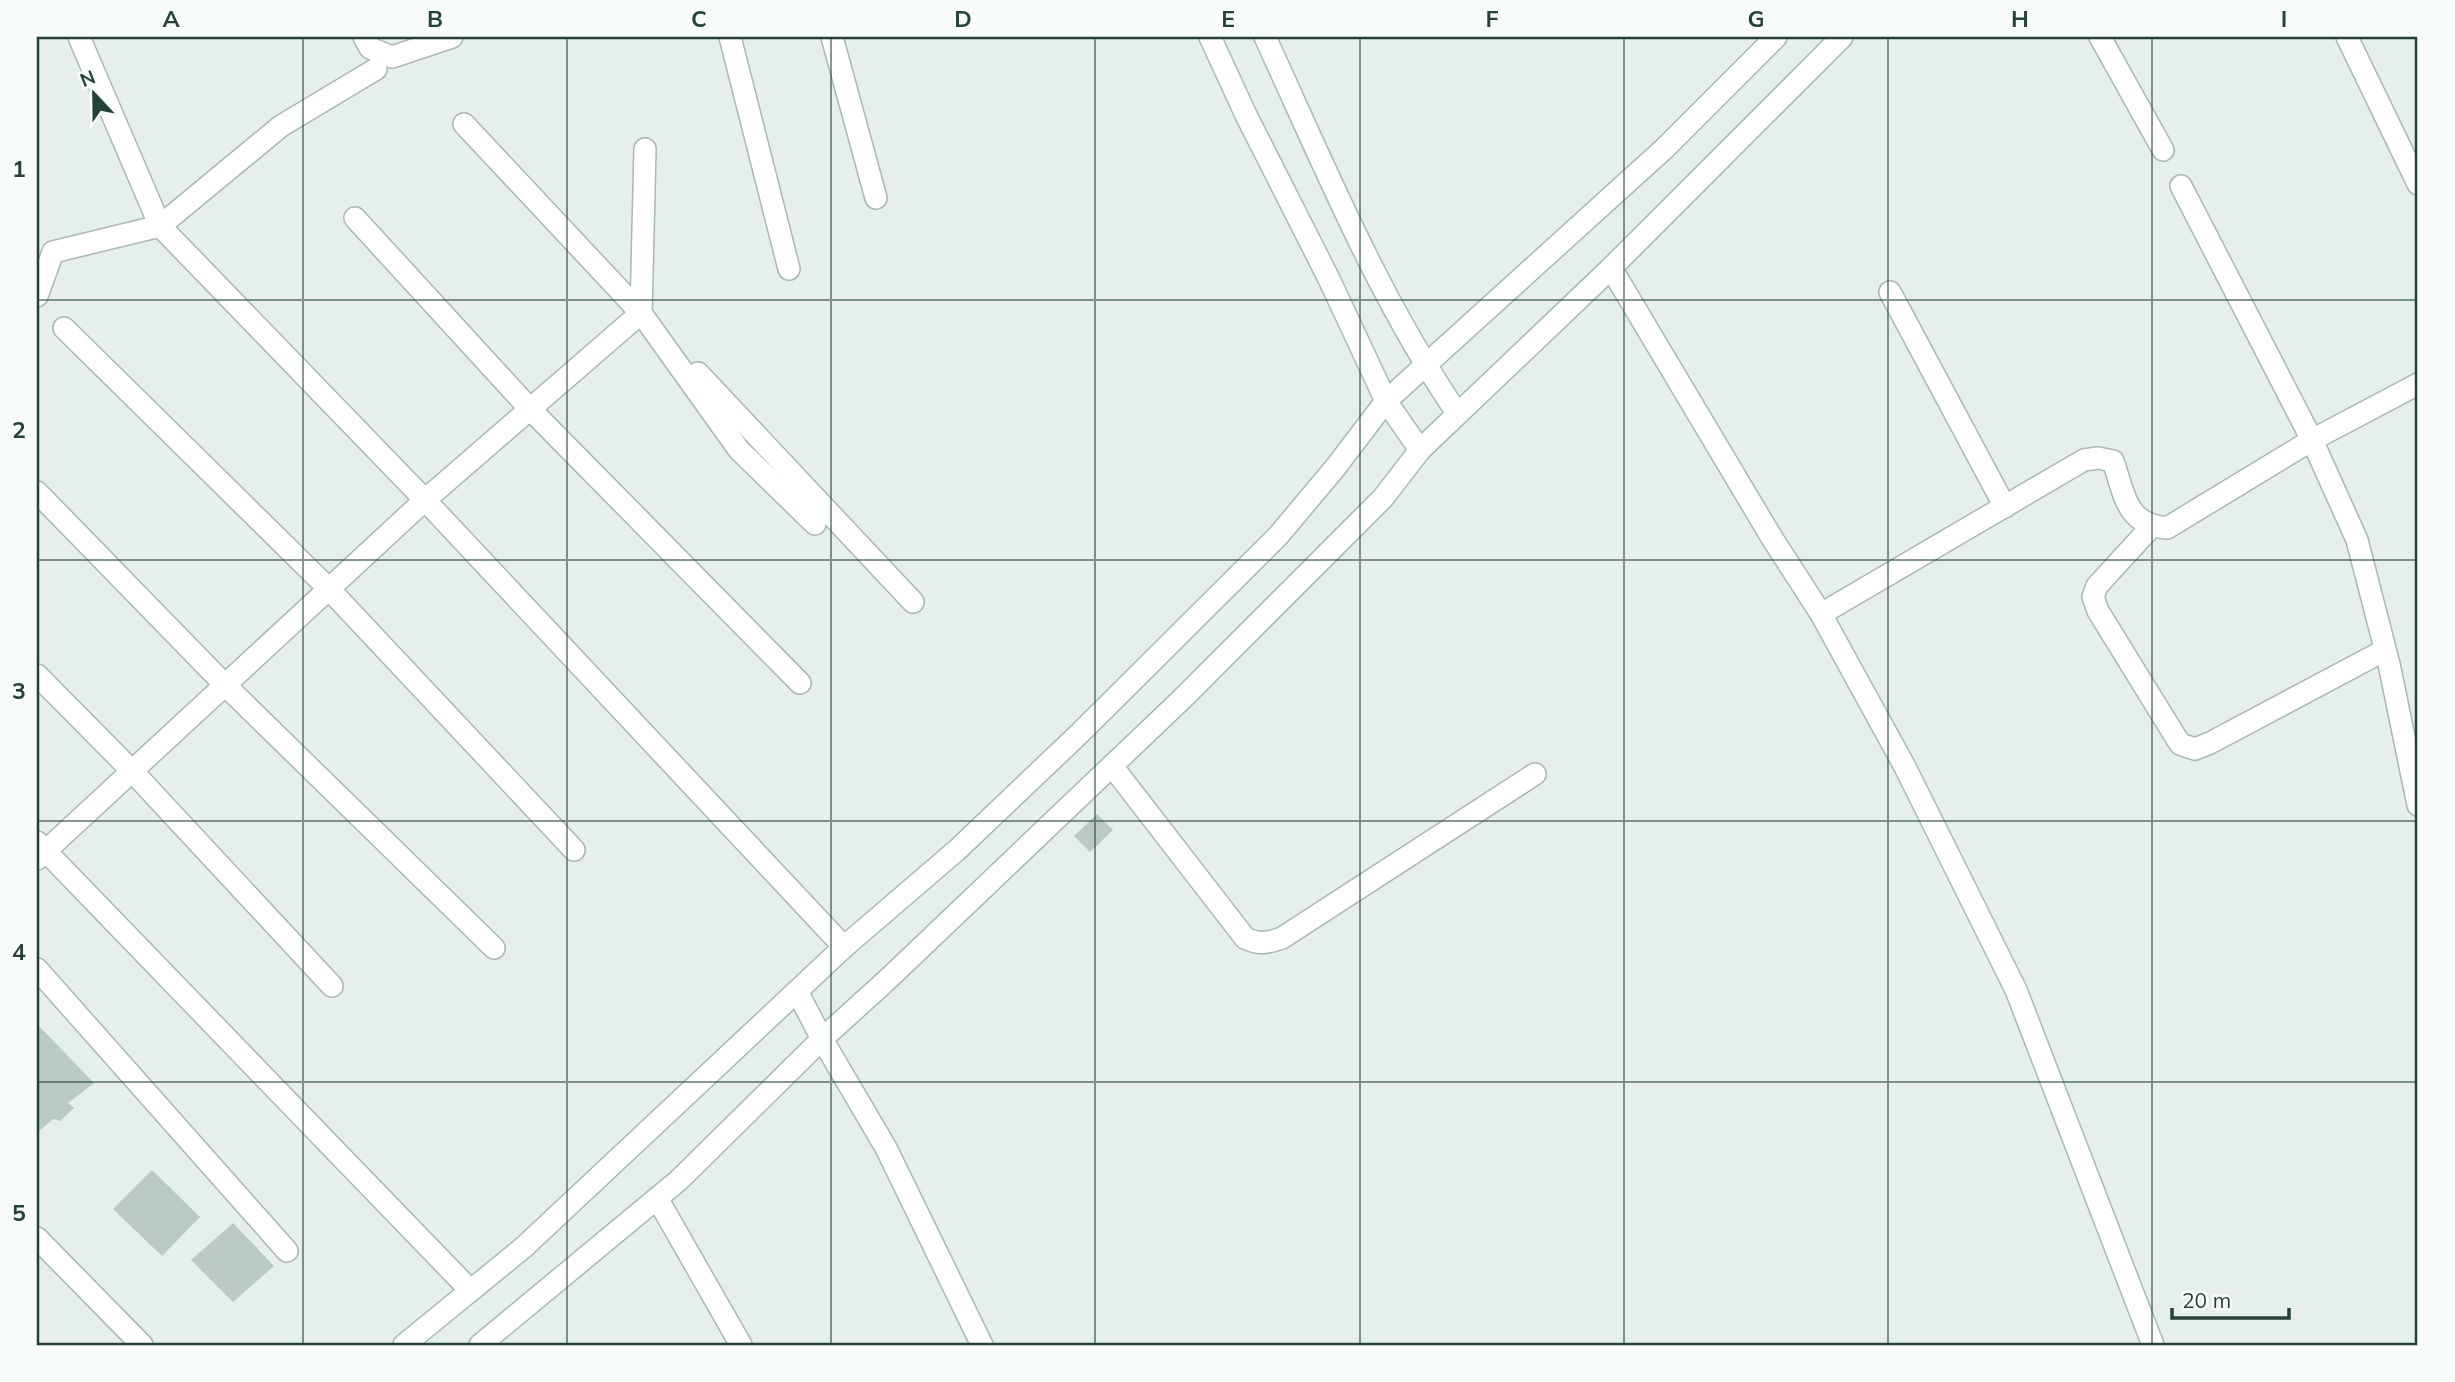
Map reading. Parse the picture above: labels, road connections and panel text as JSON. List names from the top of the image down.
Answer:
{
  "scale_bar": "20 m",
  "north": "top",
  "grid": {
    "columns": [
      "A",
      "B",
      "C",
      "D",
      "E",
      "F",
      "G",
      "H",
      "I"
    ],
    "rows": [
      "1",
      "2",
      "3",
      "4",
      "5"
    ]
  }
}
